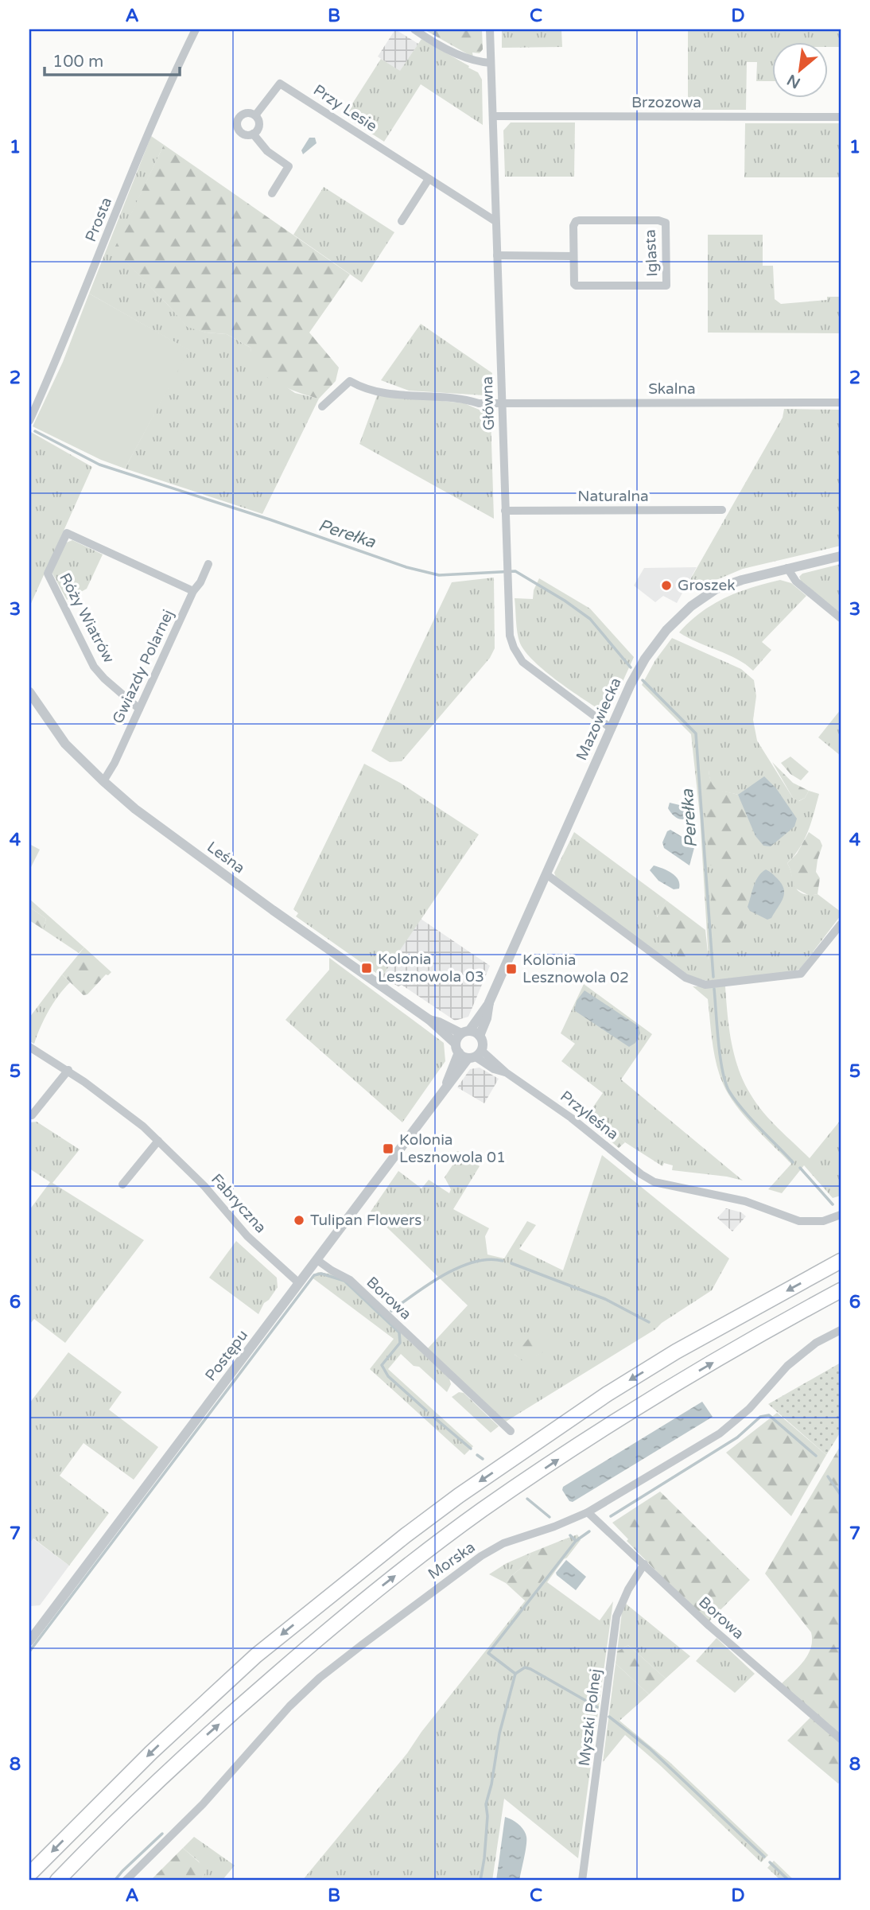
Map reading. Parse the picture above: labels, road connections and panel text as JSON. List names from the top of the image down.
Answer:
{
  "streets": {
    "street": [
      "Brzozowa",
      "Przy Lesie",
      "Prosta",
      "Iglasta",
      "Skalna",
      "Główna",
      "Naturalna",
      "Róży Wiatrów",
      "Gwiazdy Polarnej",
      "Mazowiecka",
      "Leśna",
      "Przyleśna",
      "Fabryczna",
      "Borowa",
      "Postępu",
      "Morska",
      "Myszki Polnej"
    ]
  },
  "crossings": [
    ["Brzozowa", "Główna"],
    ["Przy Lesie", "Główna"],
    ["Skalna", "Główna"],
    ["Główna", "Naturalna"],
    ["Główna", "Mazowiecka"],
    ["Róży Wiatrów", "Gwiazdy Polarnej"],
    ["Gwiazdy Polarnej", "Leśna"],
    ["Mazowiecka", "Leśna"],
    ["Mazowiecka", "Postępu"],
    ["Leśna", "Przyleśna"],
    ["Leśna", "Postępu"],
    ["Przyleśna", "Postępu"],
    ["Fabryczna", "Postępu"],
    ["Borowa", "Postępu"],
    ["Borowa", "Morska"],
    ["Borowa", "Myszki Polnej"]
  ],
  "water": ["Perełka"],
  "places": {
    "other": ["Groszek", "Tulipan Flowers"],
    "transit": ["Kolonia Lesznowola 03", "Kolonia Lesznowola 02", "Kolonia Lesznowola 01"]
  },
  "scale_bar": "100 m",
  "north": "bottom left",
  "grid": {
    "columns": [
      "A",
      "B",
      "C",
      "D"
    ],
    "rows": [
      "1",
      "2",
      "3",
      "4",
      "5",
      "6",
      "7",
      "8"
    ]
  }
}
